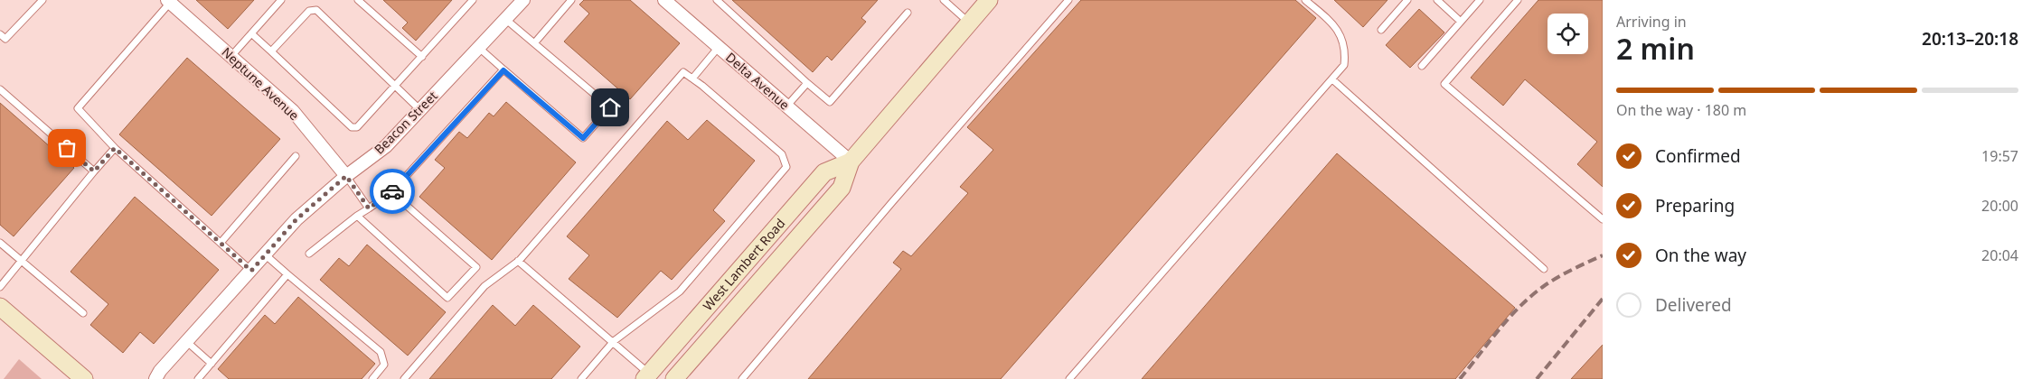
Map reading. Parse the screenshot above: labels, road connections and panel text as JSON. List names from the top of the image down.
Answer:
{
  "streets": {
    "main road": ["West Lambert Road"],
    "street": ["Delta Avenue", "Neptune Avenue", "Beacon Street"]
  },
  "crossings": [
    ["Delta Avenue", "West Lambert Road"],
    ["Neptune Avenue", "Beacon Street"]
  ],
  "page": {
    "heading": ["2 min", "Arriving in", "20:13–20:18"],
    "bar": "On the way · 180 m",
    "list": [
      ["Confirmed", "19:57"],
      ["Preparing", "20:00"],
      ["On the way", "20:04"],
      "Delivered"
    ]
  }
}
